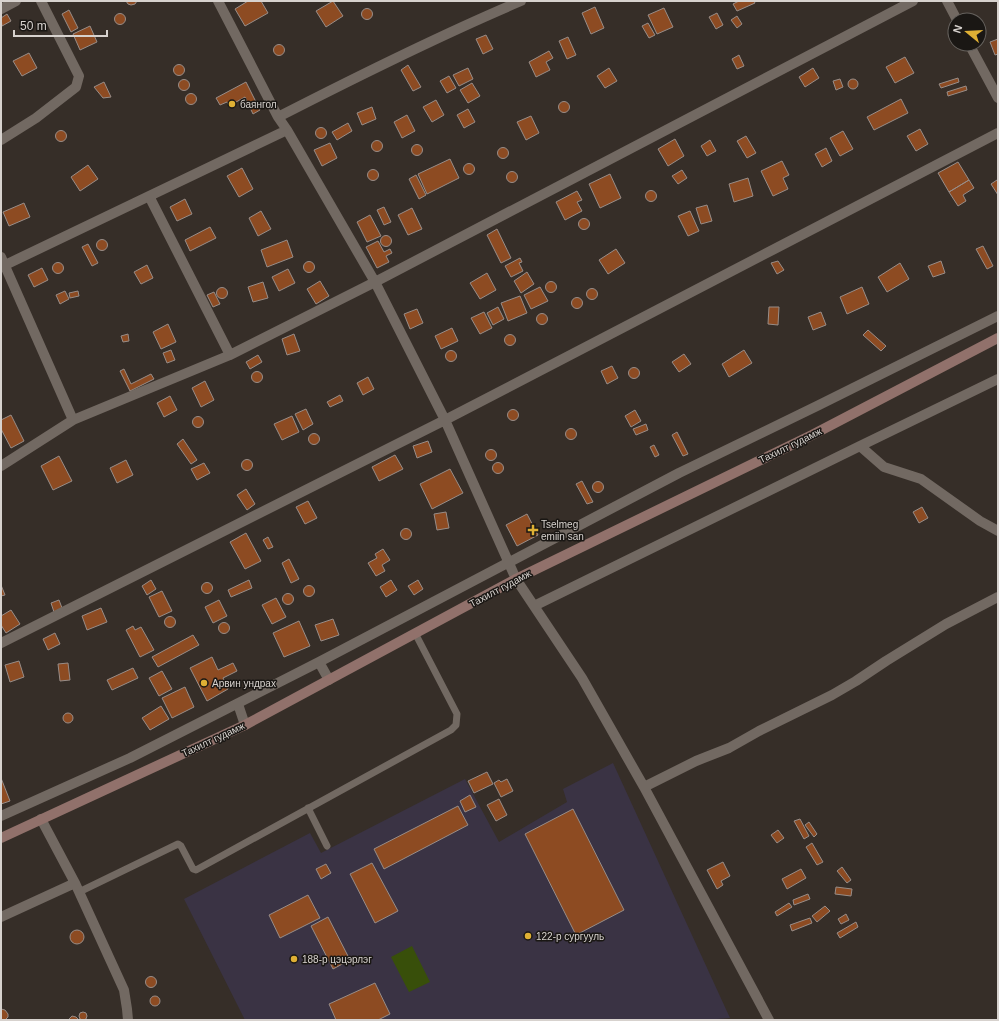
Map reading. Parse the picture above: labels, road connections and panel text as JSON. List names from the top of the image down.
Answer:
{
  "streets": {
    "main road": ["Тахилт гудамж"]
  },
  "places": {
    "other": [
      "баянгол",
      "Арвин ундрах",
      "122-р сургууль",
      "188-р цэцэрлэг"
    ],
    "health": ["Tselmeg emiin san"]
  },
  "scale_bar": "50 m",
  "north": "left"
}
